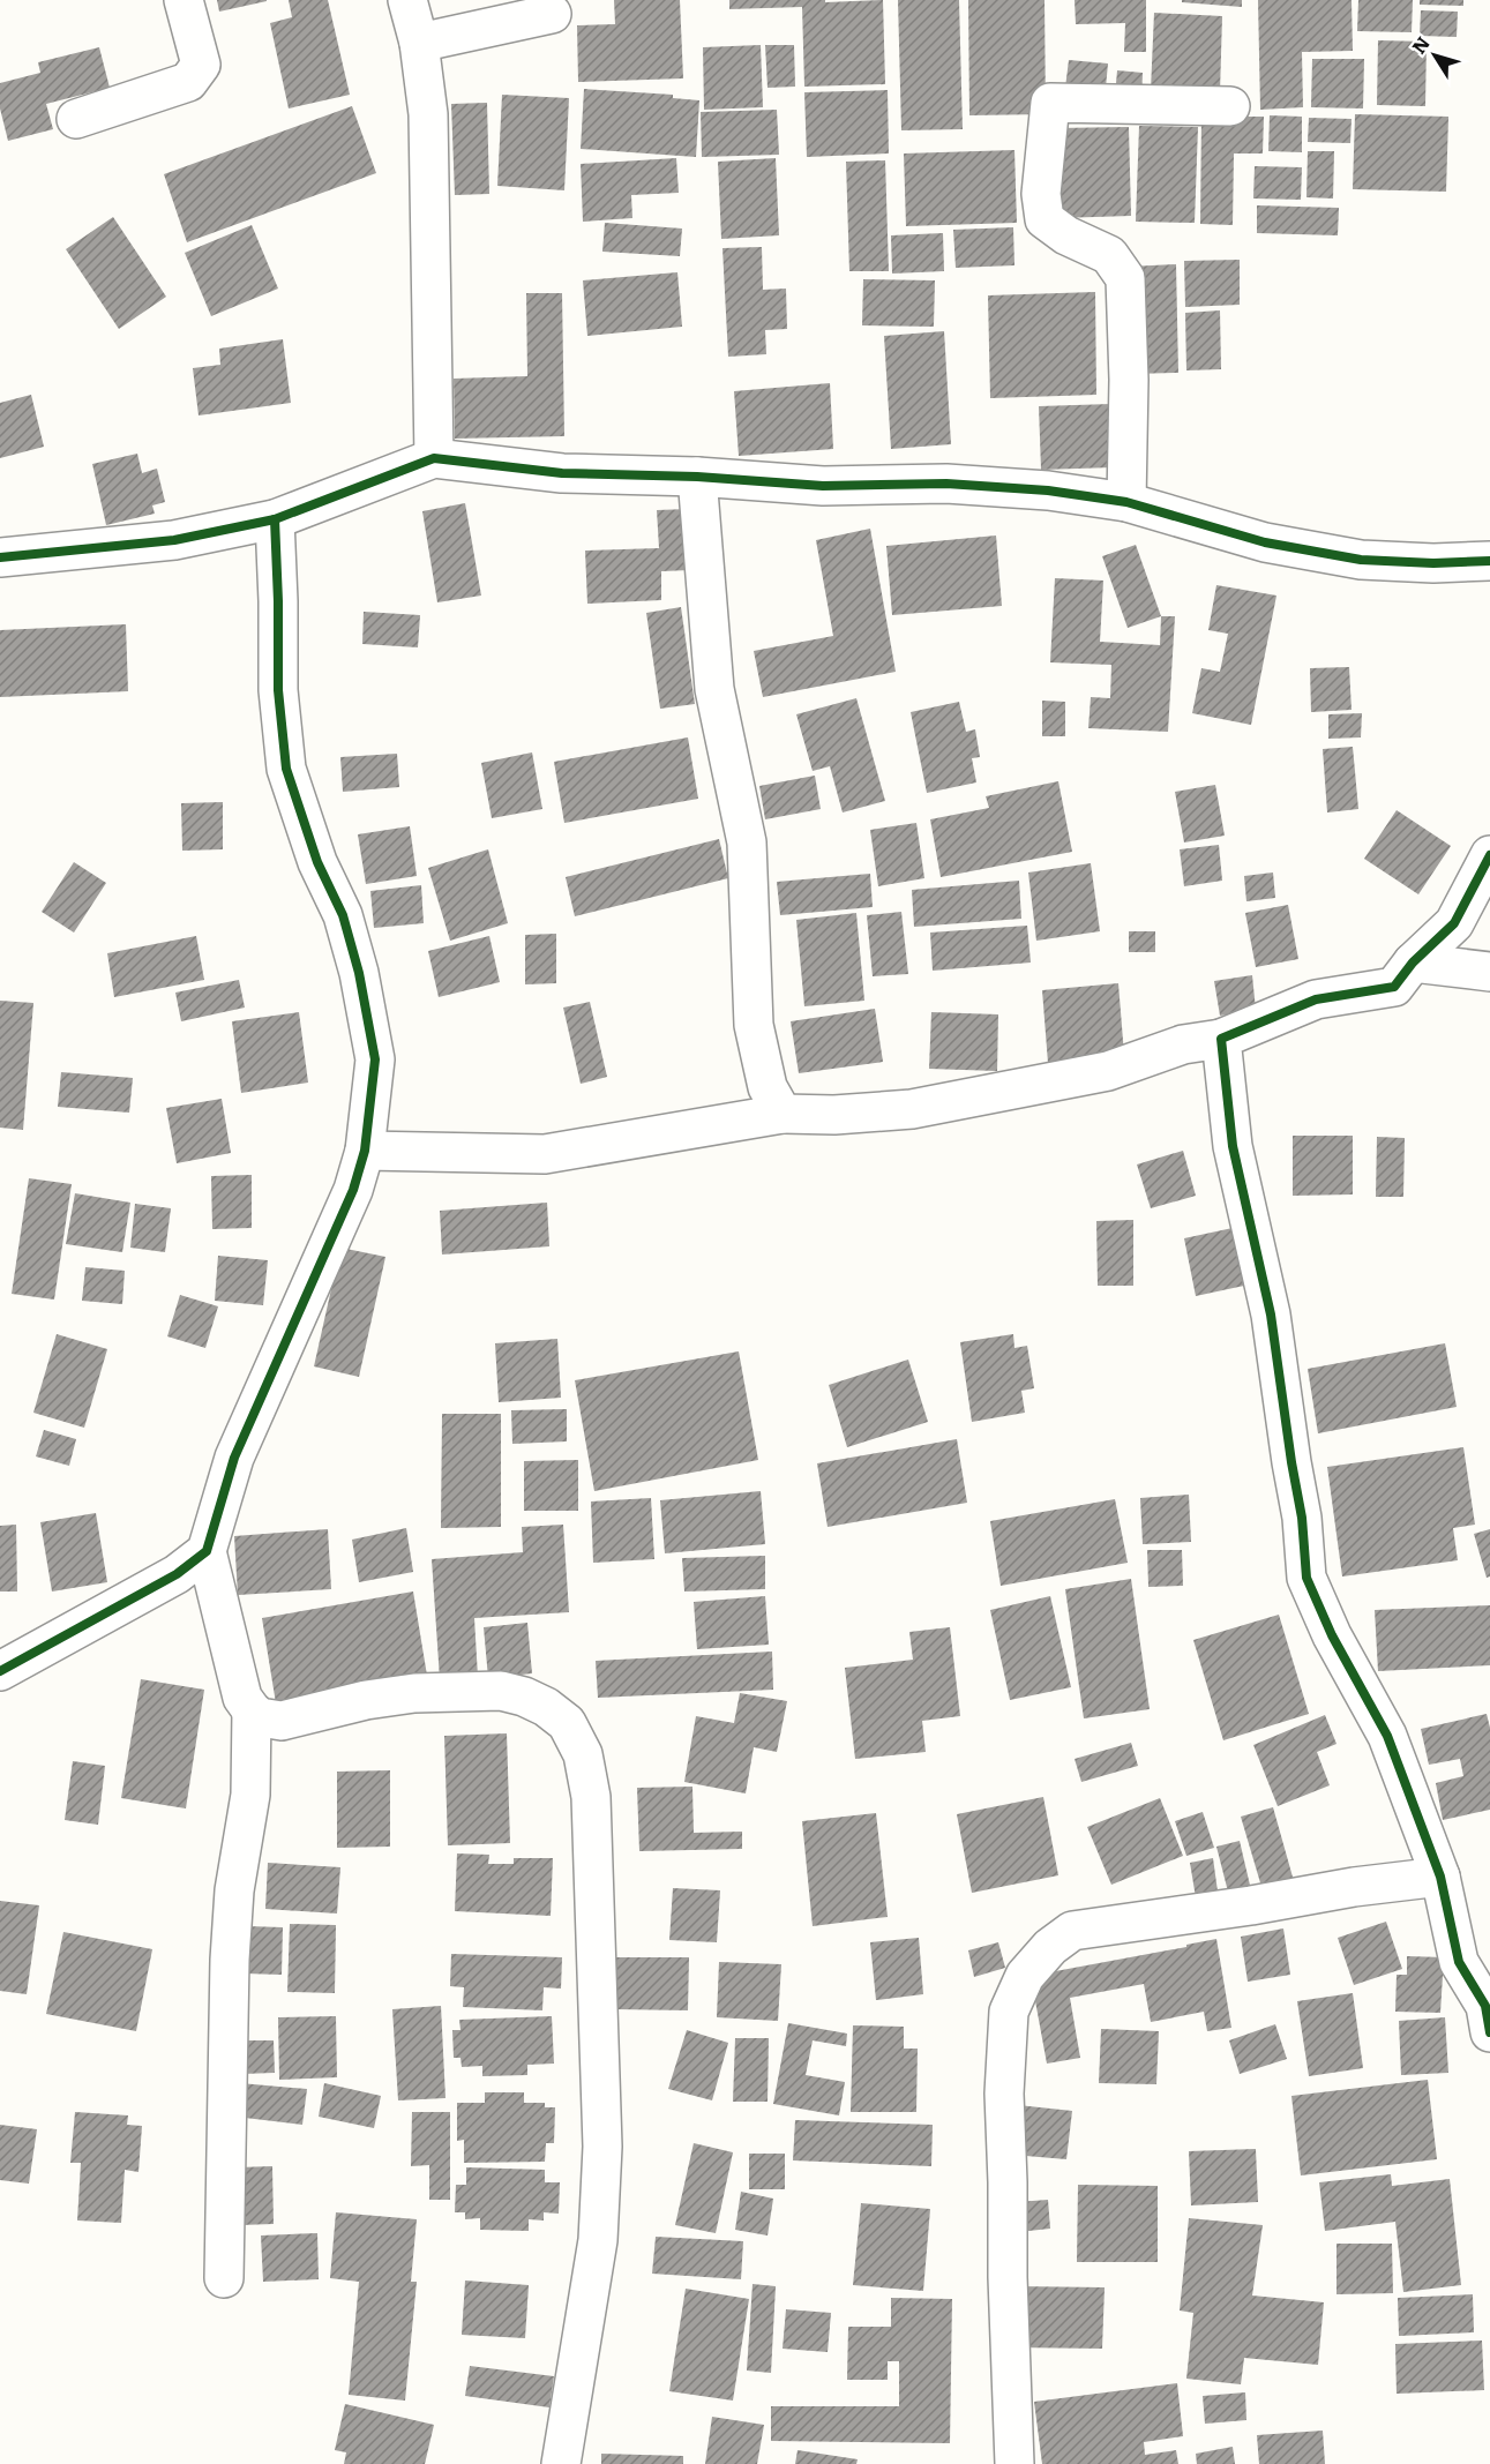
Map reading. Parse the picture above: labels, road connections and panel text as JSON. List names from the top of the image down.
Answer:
{
  "north": "top left"
}
